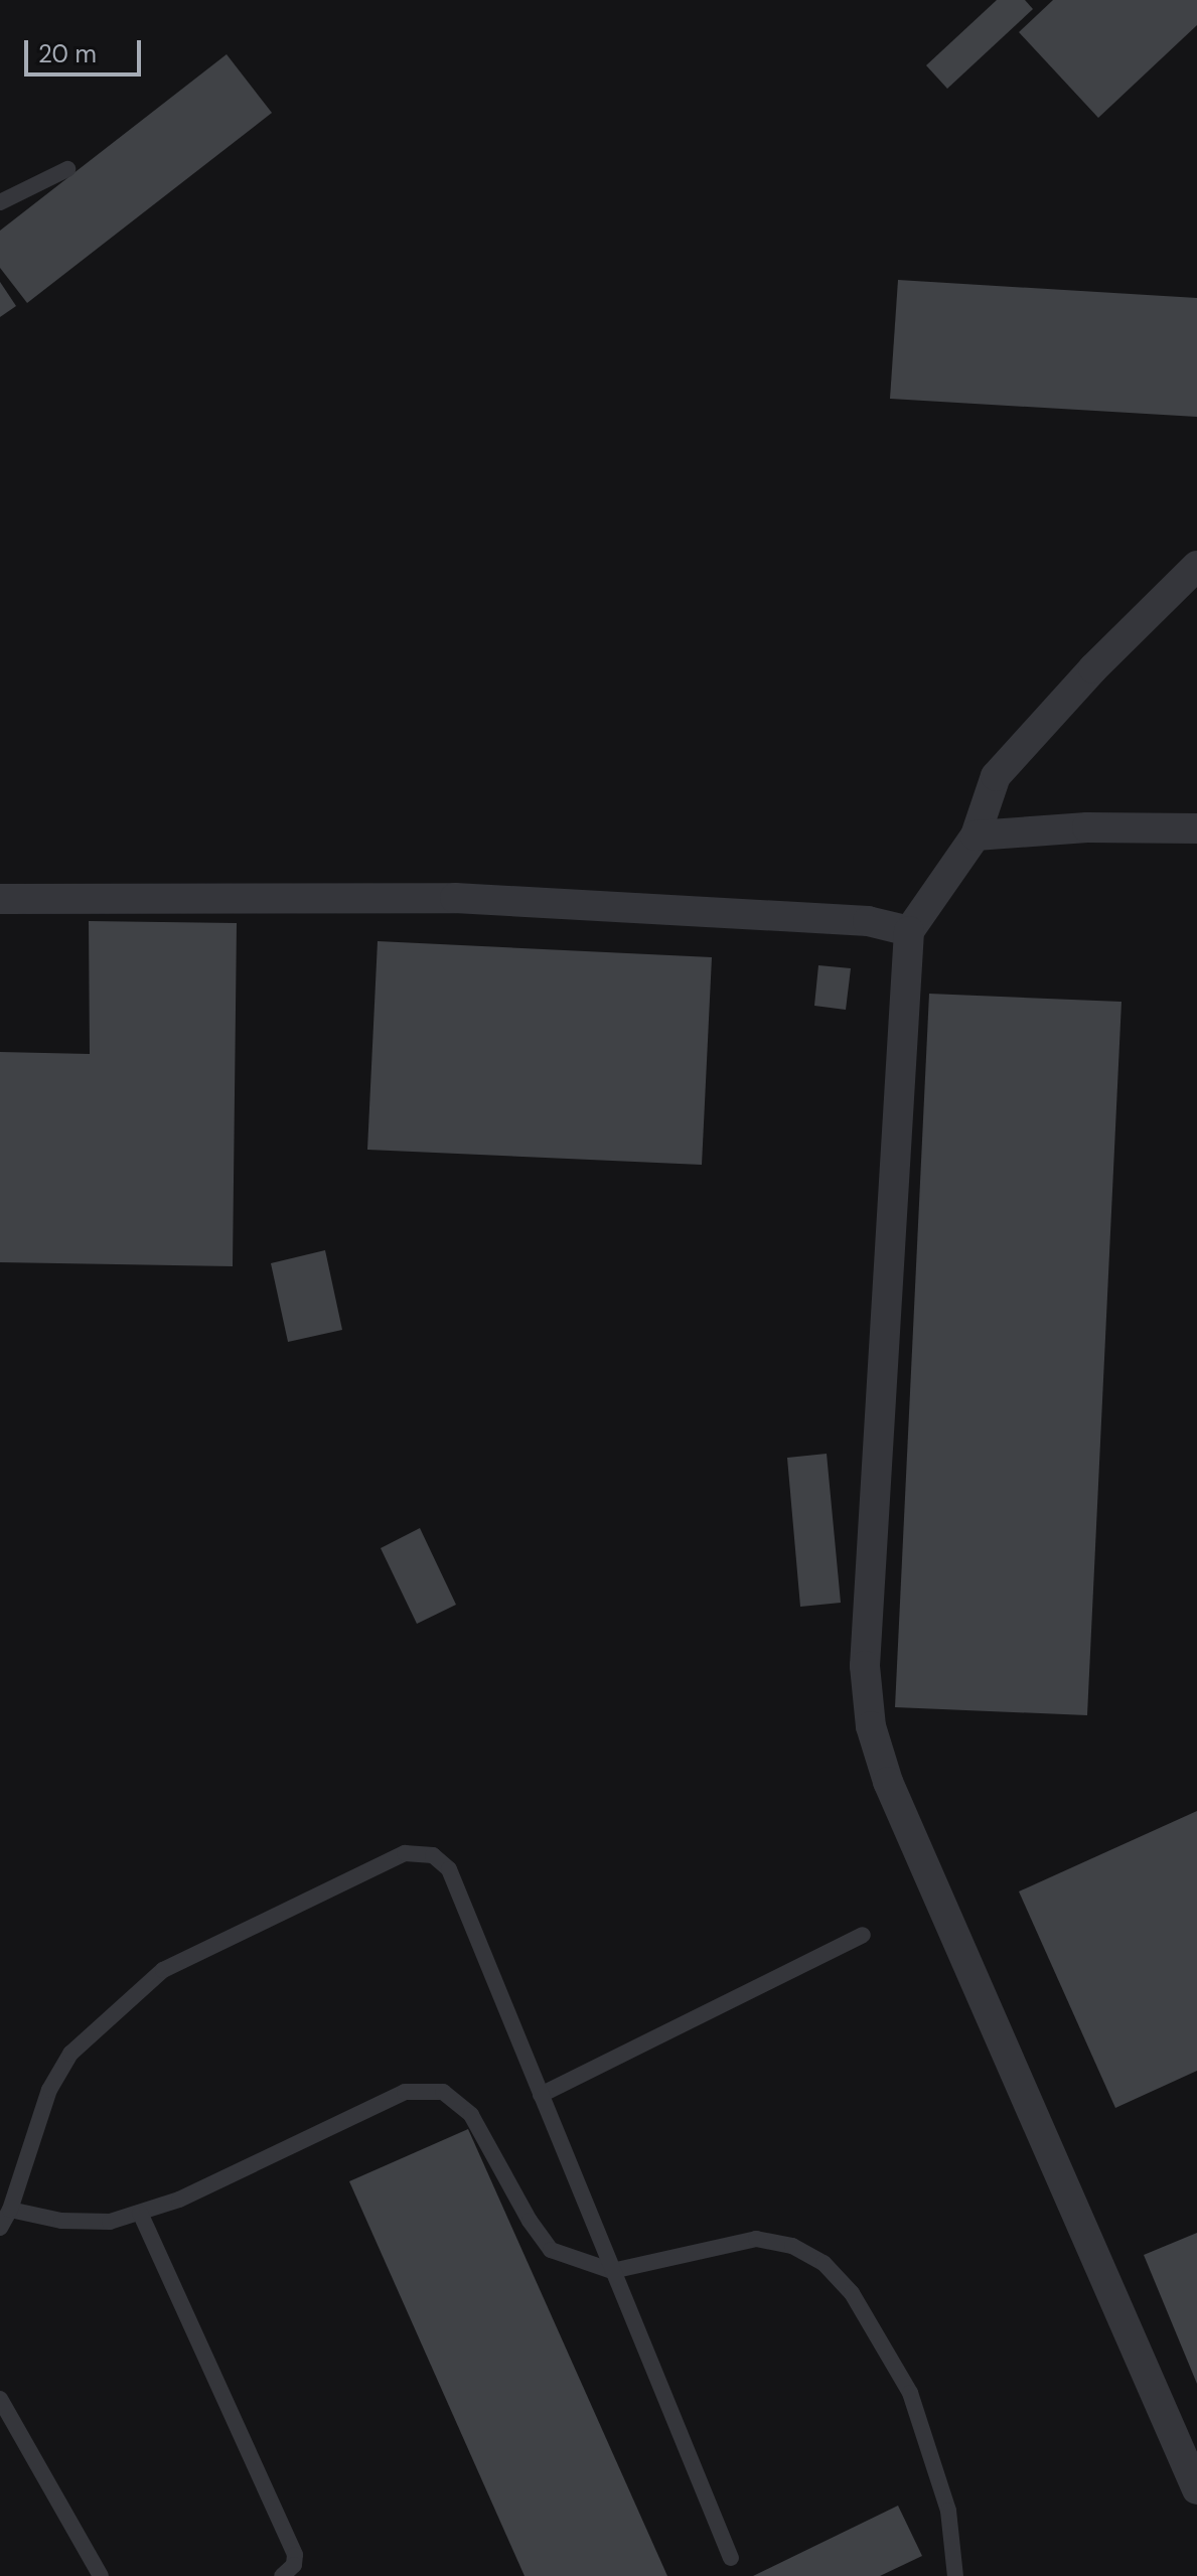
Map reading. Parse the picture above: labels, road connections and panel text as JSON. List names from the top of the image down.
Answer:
{
  "scale_bar": "20 m"
}
